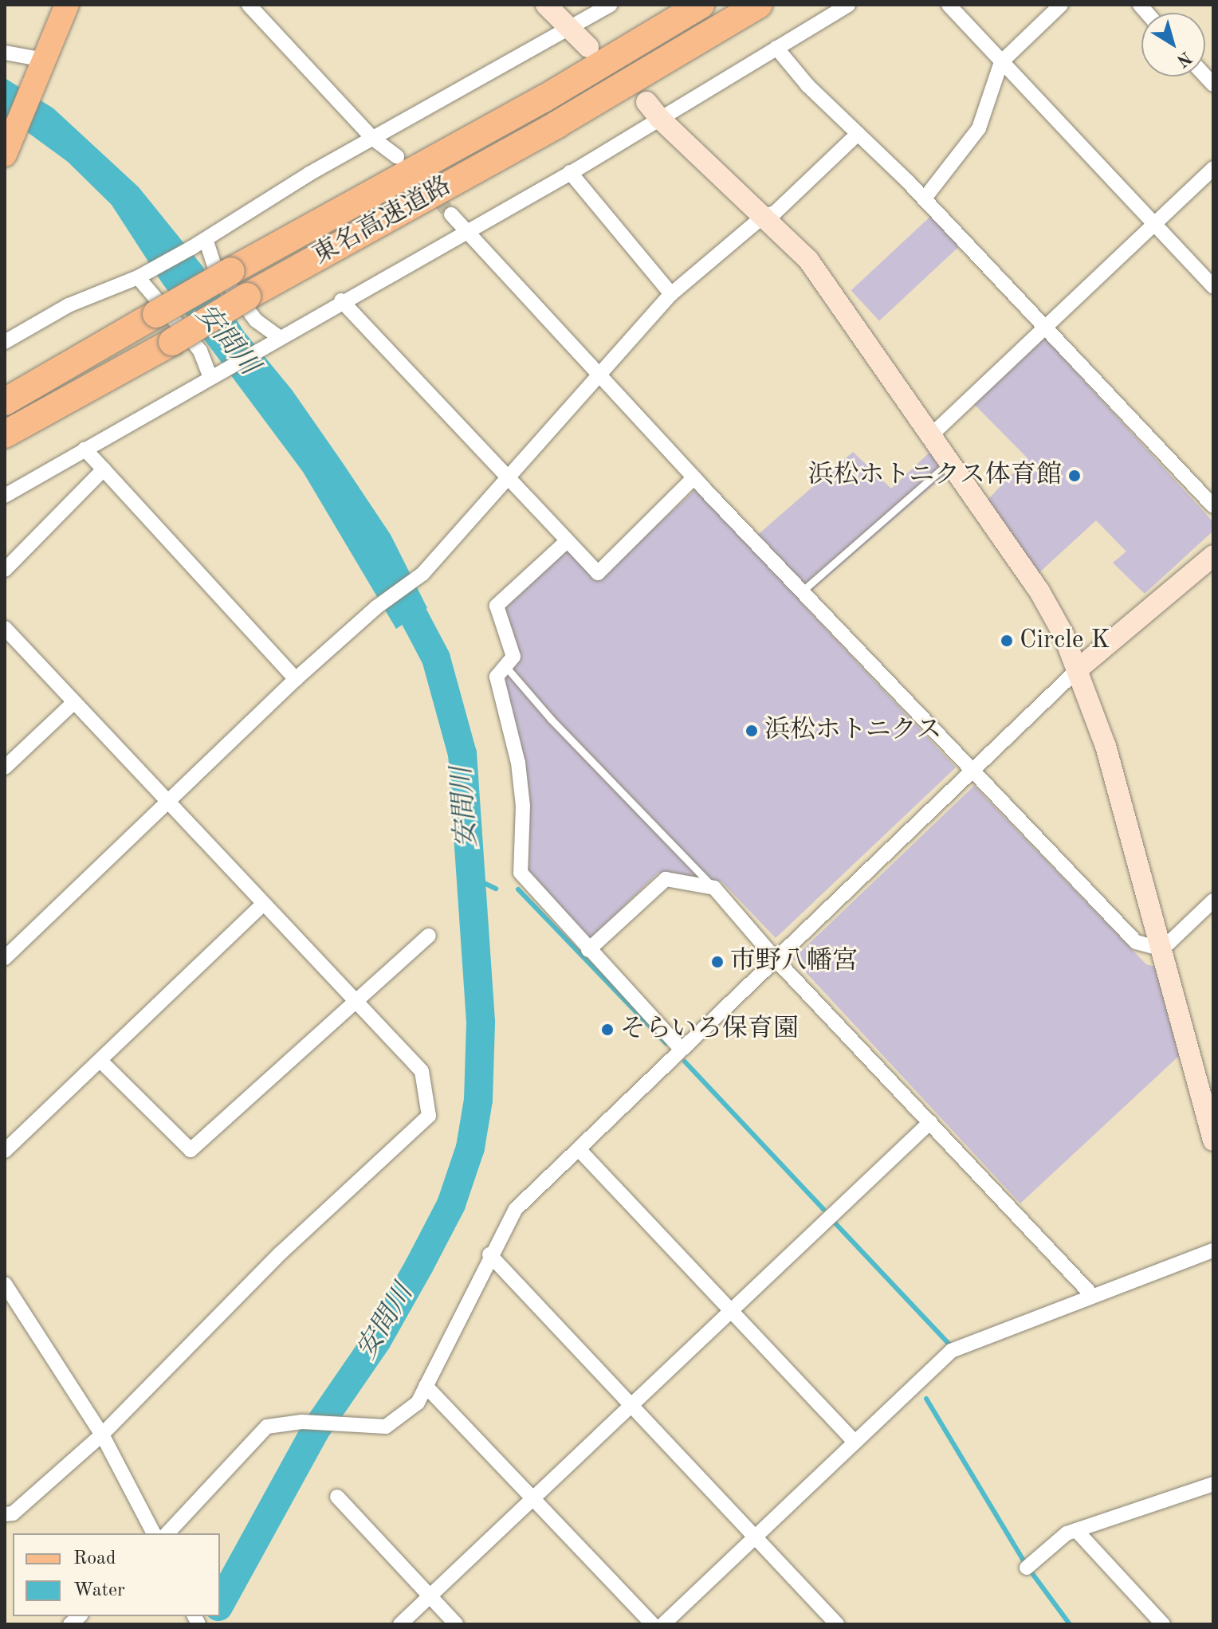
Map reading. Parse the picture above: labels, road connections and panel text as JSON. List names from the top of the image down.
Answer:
{
  "streets": {
    "highway": ["東名高速道路"]
  },
  "water": ["安間川"],
  "places": [
    "浜松ホトニクス体育館",
    "Circle K",
    "浜松ホトニクス",
    "市野八幡宮",
    "そらいろ保育園"
  ],
  "legend": ["Road", "Water"],
  "north": "bottom right"
}
